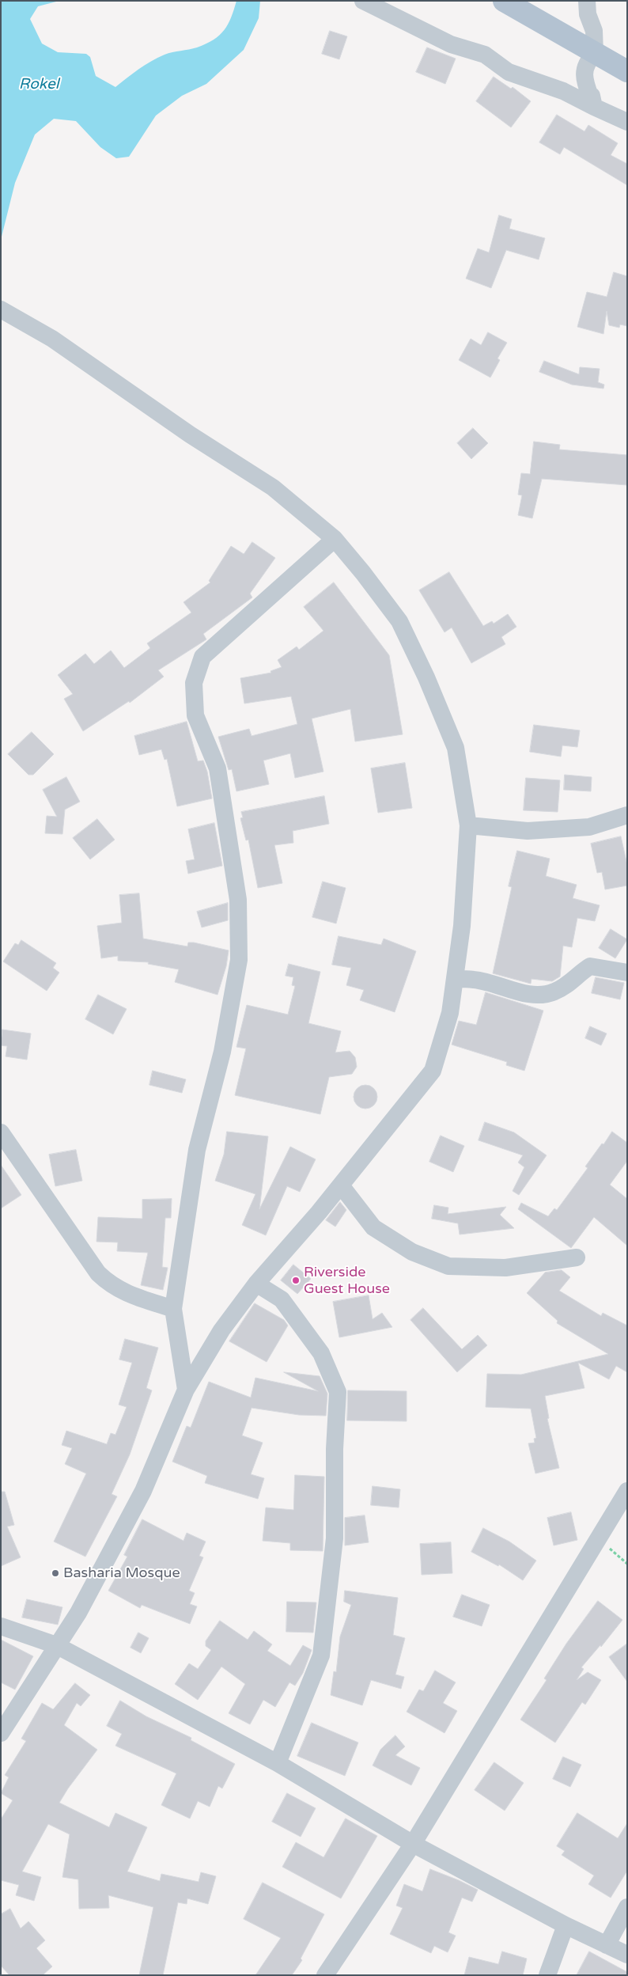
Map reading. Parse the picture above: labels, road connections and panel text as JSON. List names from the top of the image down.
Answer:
{
  "water": ["Rokel"],
  "places": ["Riverside Guest House", "Basharia Mosque"]
}
